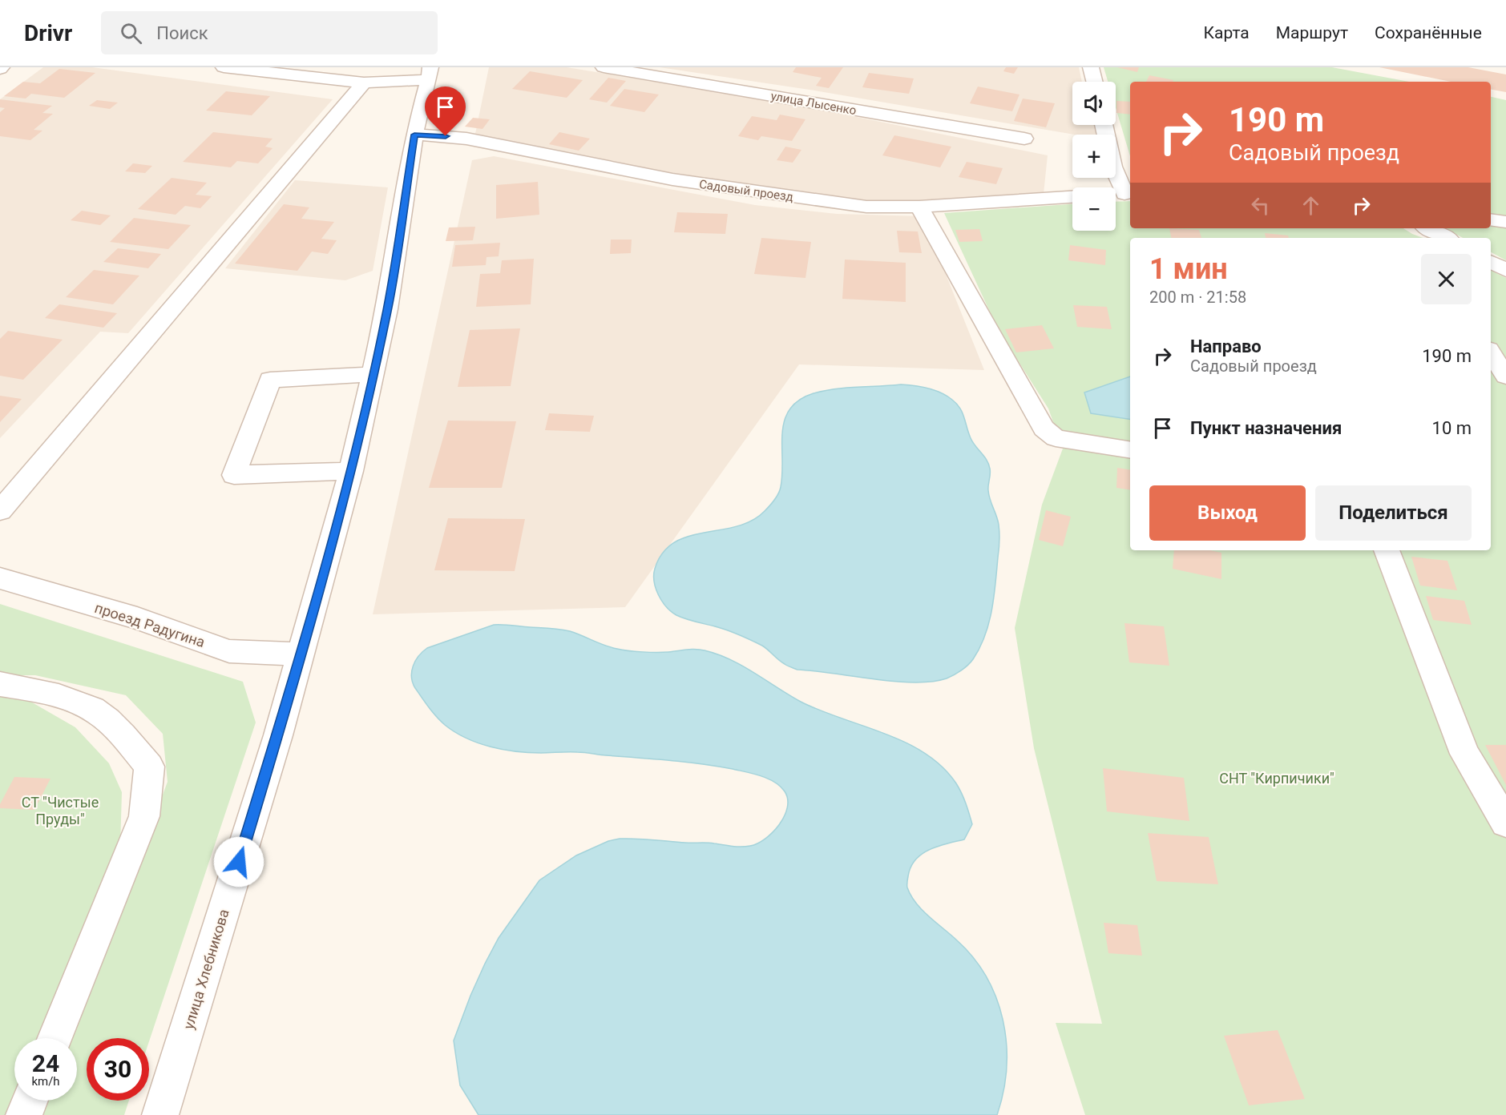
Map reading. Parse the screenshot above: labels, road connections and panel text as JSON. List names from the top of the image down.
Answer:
{
  "streets": {
    "street": [
      "улица Лысенко",
      "Садовый проезд",
      "проезд Радугина",
      "улица Хлебникова"
    ]
  },
  "crossings": [
    ["Садовый проезд", "улица Хлебникова"],
    ["проезд Радугина", "улица Хлебникова"]
  ],
  "parks": ["СНТ \"Кирпичики\"", "СТ \"Чистые Пруды\""],
  "page": {
    "header": "Drivr",
    "search": "Поиск",
    "nav": ["Карта", "Маршрут", "Сохранённые"],
    "map_buttons": ["+", "−"],
    "turn": ["190 m", "Садовый проезд"],
    "heading": ["1 мин", "200 m · 21:58"],
    "list": [
      {
        "name": "Направо",
        "note": "Садовый проезд",
        "value": "190 m"
      },
      {
        "name": "Пункт назначения",
        "value": "10 m"
      }
    ],
    "buttons": ["Выход", "Поделиться"],
    "speed": "24 km/h",
    "limit": "30"
  }
}
